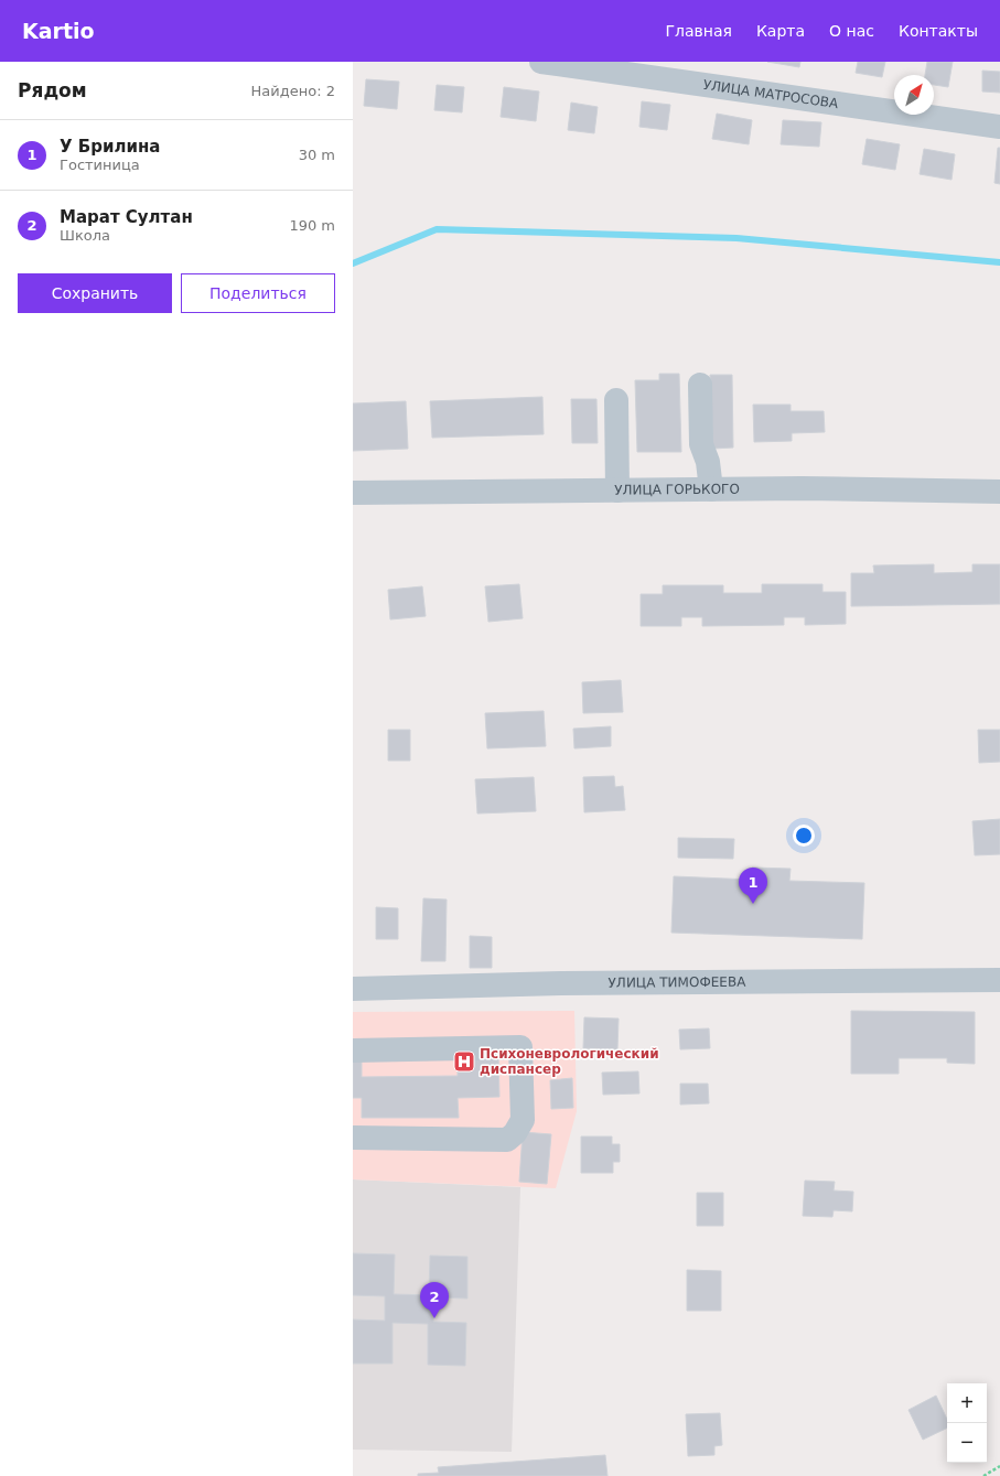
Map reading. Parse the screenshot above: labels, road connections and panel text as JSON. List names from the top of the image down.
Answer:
{
  "streets": {
    "street": ["УЛИЦА МАТРОСОВА", "УЛИЦА ГОРЬКОГО", "УЛИЦА ТИМОФЕЕВА"]
  },
  "places": {
    "hospital": ["Психоневрологический диспансер"]
  },
  "north": "top right",
  "page": {
    "header": "Kartio",
    "nav": [
      "Главная",
      "Карта",
      "О нас",
      "Контакты"
    ],
    "heading": ["Рядом", "Найдено: 2"],
    "list": [
      {
        "mark": "1",
        "name": "У Брилина",
        "note": "Гостиница",
        "value": "30 m"
      },
      {
        "mark": "2",
        "name": "Марат Султан",
        "note": "Школа",
        "value": "190 m"
      }
    ],
    "buttons": ["Сохранить", "Поделиться"],
    "pins": ["1", "2"],
    "map_buttons": ["+", "−"]
  }
}
